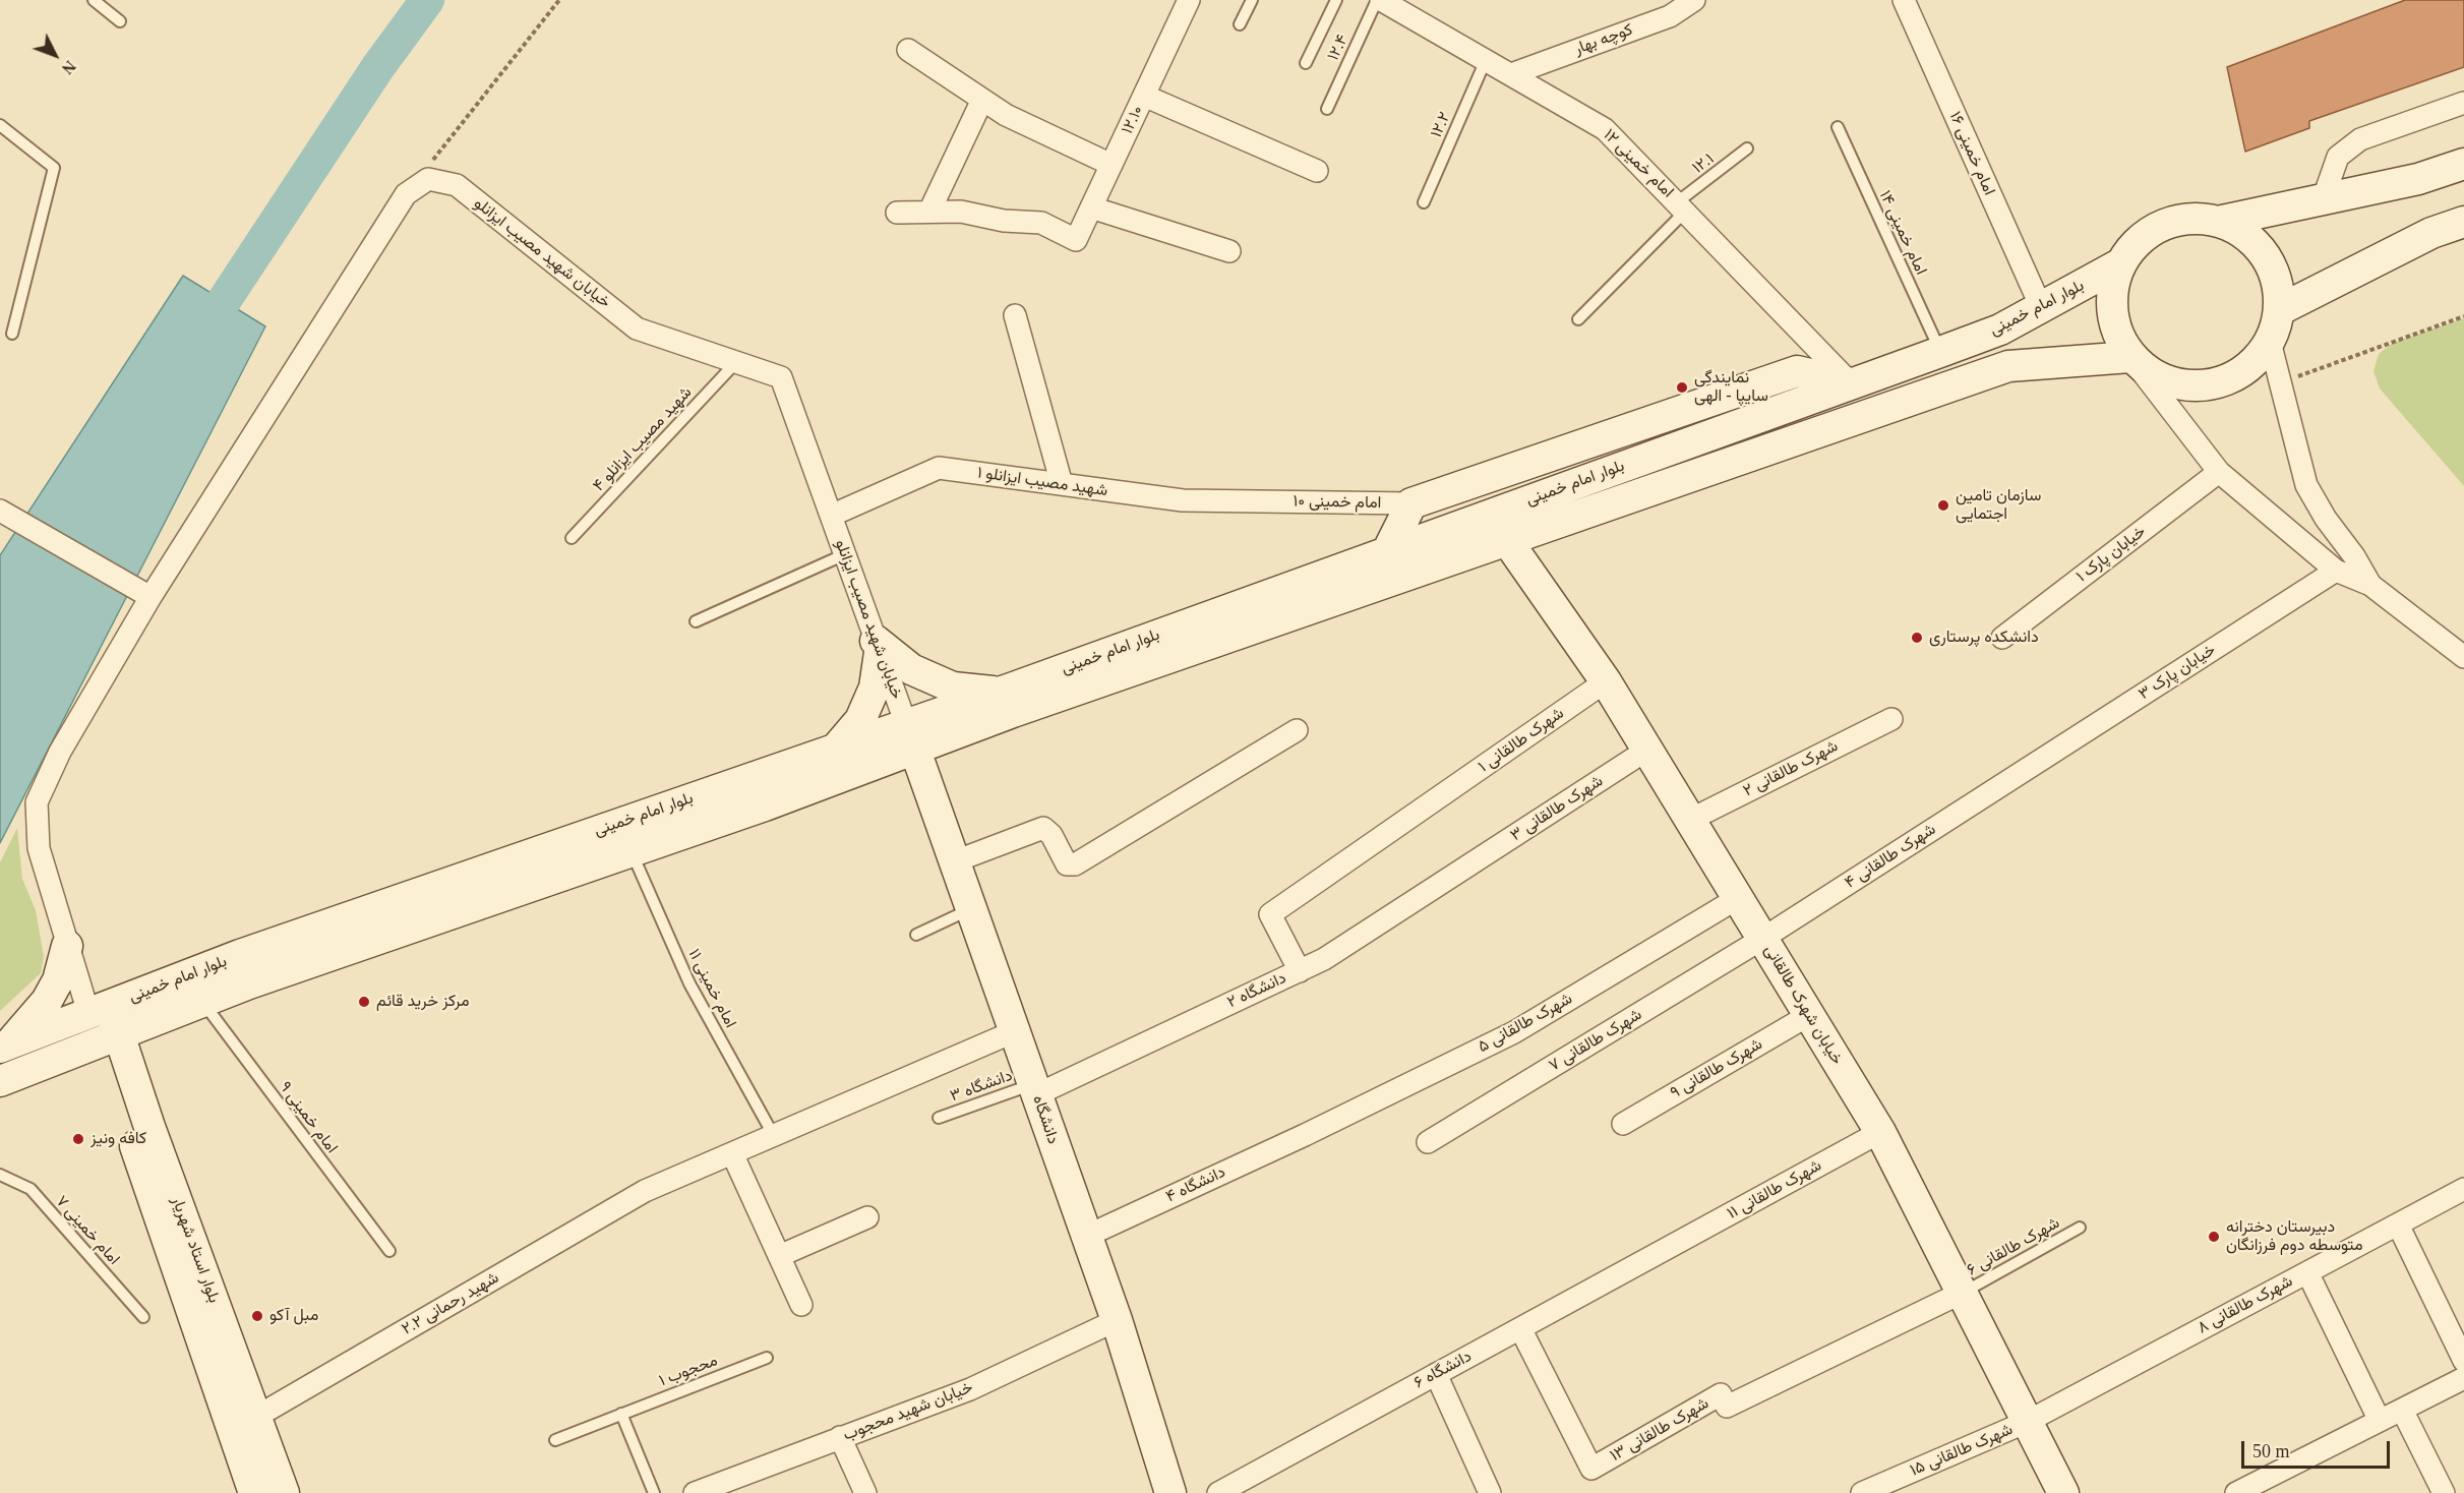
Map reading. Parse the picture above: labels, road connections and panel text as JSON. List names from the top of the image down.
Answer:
{
  "streets": {
    "main road": [
      "بلوار امام خمینی",
      "خیابان شهرک طالقانی",
      "دانشگاه",
      "بلوار استاد شهریار"
    ],
    "street": [
      "کوچه بهار",
      "۱۲.۱۰",
      "امام خمینی ۱۶",
      "امام خمینی ۱۲",
      "خیابان شهید مصیب ایزانلو",
      "شهید مصیب ایزانلو ۱",
      "امام خمینی ۱۰",
      "خیابان پارک ۱",
      "خیابان پارک ۳",
      "شهرک طالقانی ۱",
      "شهرک طالقانی ۲",
      "شهرک طالقانی ۳",
      "شهرک طالقانی ۴",
      "دانشگاه ۲",
      "شهرک طالقانی ۵",
      "شهرک طالقانی ۷",
      "شهرک طالقانی ۹",
      "دانشگاه ۴",
      "شهرک طالقانی ۱۱",
      "شهید رحمانی ۲.۲",
      "شهرک طالقانی ۸",
      "دانشگاه ۶",
      "خیابان شهید محجوب",
      "شهرک طالقانی ۱۳",
      "شهرک طالقانی ۱۵"
    ],
    "lane": [
      "۱۲.۴",
      "۱۲.۲",
      "۱۲.۱",
      "امام خمینی ۱۴",
      "شهید مصیب ایزانلو ۴",
      "امام خمینی ۱۱",
      "دانشگاه ۳",
      "امام خمینی ۹",
      "امام خمینی ۷",
      "شهرک طالقانی ۶",
      "محجوب ۱"
    ]
  },
  "crossings": [
    ["کوچه بهار", "امام خمینی ۱۲"],
    ["۱۲.۴", "امام خمینی ۱۲"],
    ["۱۲.۲", "امام خمینی ۱۲"],
    ["امام خمینی ۱۶", "بلوار امام خمینی"],
    ["امام خمینی ۱۲", "۱۲.۱"],
    ["امام خمینی ۱۲", "بلوار امام خمینی"],
    ["امام خمینی ۱۴", "بلوار امام خمینی"],
    ["خیابان شهید مصیب ایزانلو", "بلوار امام خمینی"],
    ["خیابان شهید مصیب ایزانلو", "شهید مصیب ایزانلو ۴"],
    ["خیابان شهید مصیب ایزانلو", "شهید مصیب ایزانلو ۱"],
    ["خیابان شهید مصیب ایزانلو", "دانشگاه"],
    ["خیابان شهید مصیب ایزانلو", "بلوار استاد شهریار"],
    ["بلوار امام خمینی", "امام خمینی ۱۱"],
    ["بلوار امام خمینی", "خیابان شهرک طالقانی"],
    ["بلوار امام خمینی", "امام خمینی ۹"],
    ["بلوار امام خمینی", "دانشگاه"],
    ["بلوار امام خمینی", "بلوار استاد شهریار"],
    ["شهید مصیب ایزانلو ۱", "امام خمینی ۱۰"],
    ["خیابان پارک ۳", "شهرک طالقانی ۴"],
    ["شهرک طالقانی ۱", "دانشگاه ۲"],
    ["شهرک طالقانی ۱", "خیابان شهرک طالقانی"],
    ["شهرک طالقانی ۲", "خیابان شهرک طالقانی"],
    ["شهرک طالقانی ۳", "دانشگاه ۲"],
    ["شهرک طالقانی ۳", "خیابان شهرک طالقانی"],
    ["شهرک طالقانی ۴", "خیابان شهرک طالقانی"],
    ["شهرک طالقانی ۴", "شهرک طالقانی ۷"],
    ["امام خمینی ۱۱", "شهید رحمانی ۲.۲"],
    ["دانشگاه ۲", "دانشگاه ۳"],
    ["دانشگاه ۲", "دانشگاه"],
    ["خیابان شهرک طالقانی", "شهرک طالقانی ۵"],
    ["خیابان شهرک طالقانی", "شهرک طالقانی ۷"],
    ["خیابان شهرک طالقانی", "شهرک طالقانی ۹"],
    ["خیابان شهرک طالقانی", "شهرک طالقانی ۱۱"],
    ["خیابان شهرک طالقانی", "شهرک طالقانی ۶"],
    ["خیابان شهرک طالقانی", "شهرک طالقانی ۸"],
    ["خیابان شهرک طالقانی", "شهرک طالقانی ۱۳"],
    ["خیابان شهرک طالقانی", "شهرک طالقانی ۱۵"],
    ["شهرک طالقانی ۵", "دانشگاه ۴"],
    ["دانشگاه ۳", "دانشگاه"],
    ["دانشگاه", "دانشگاه ۴"],
    ["دانشگاه", "شهید رحمانی ۲.۲"],
    ["دانشگاه", "خیابان شهید محجوب"],
    ["شهرک طالقانی ۱۱", "دانشگاه ۶"],
    ["شهرک طالقانی ۶", "شهرک طالقانی ۱۳"],
    ["بلوار استاد شهریار", "شهید رحمانی ۲.۲"],
    ["شهرک طالقانی ۸", "شهرک طالقانی ۱۵"],
    ["دانشگاه ۶", "شهرک طالقانی ۱۳"]
  ],
  "places": [
    "نمایندگی سایپا - الهی",
    "سازمان تامین اجتمایی",
    "دانشکده پرستاری",
    "مرکز خرید قائم",
    "کافه ونیز",
    "دبیرستان دخترانه متوسطه دوم فرزانگان",
    "مبل آکو"
  ],
  "scale_bar": "50 m",
  "north": "bottom right"
}
